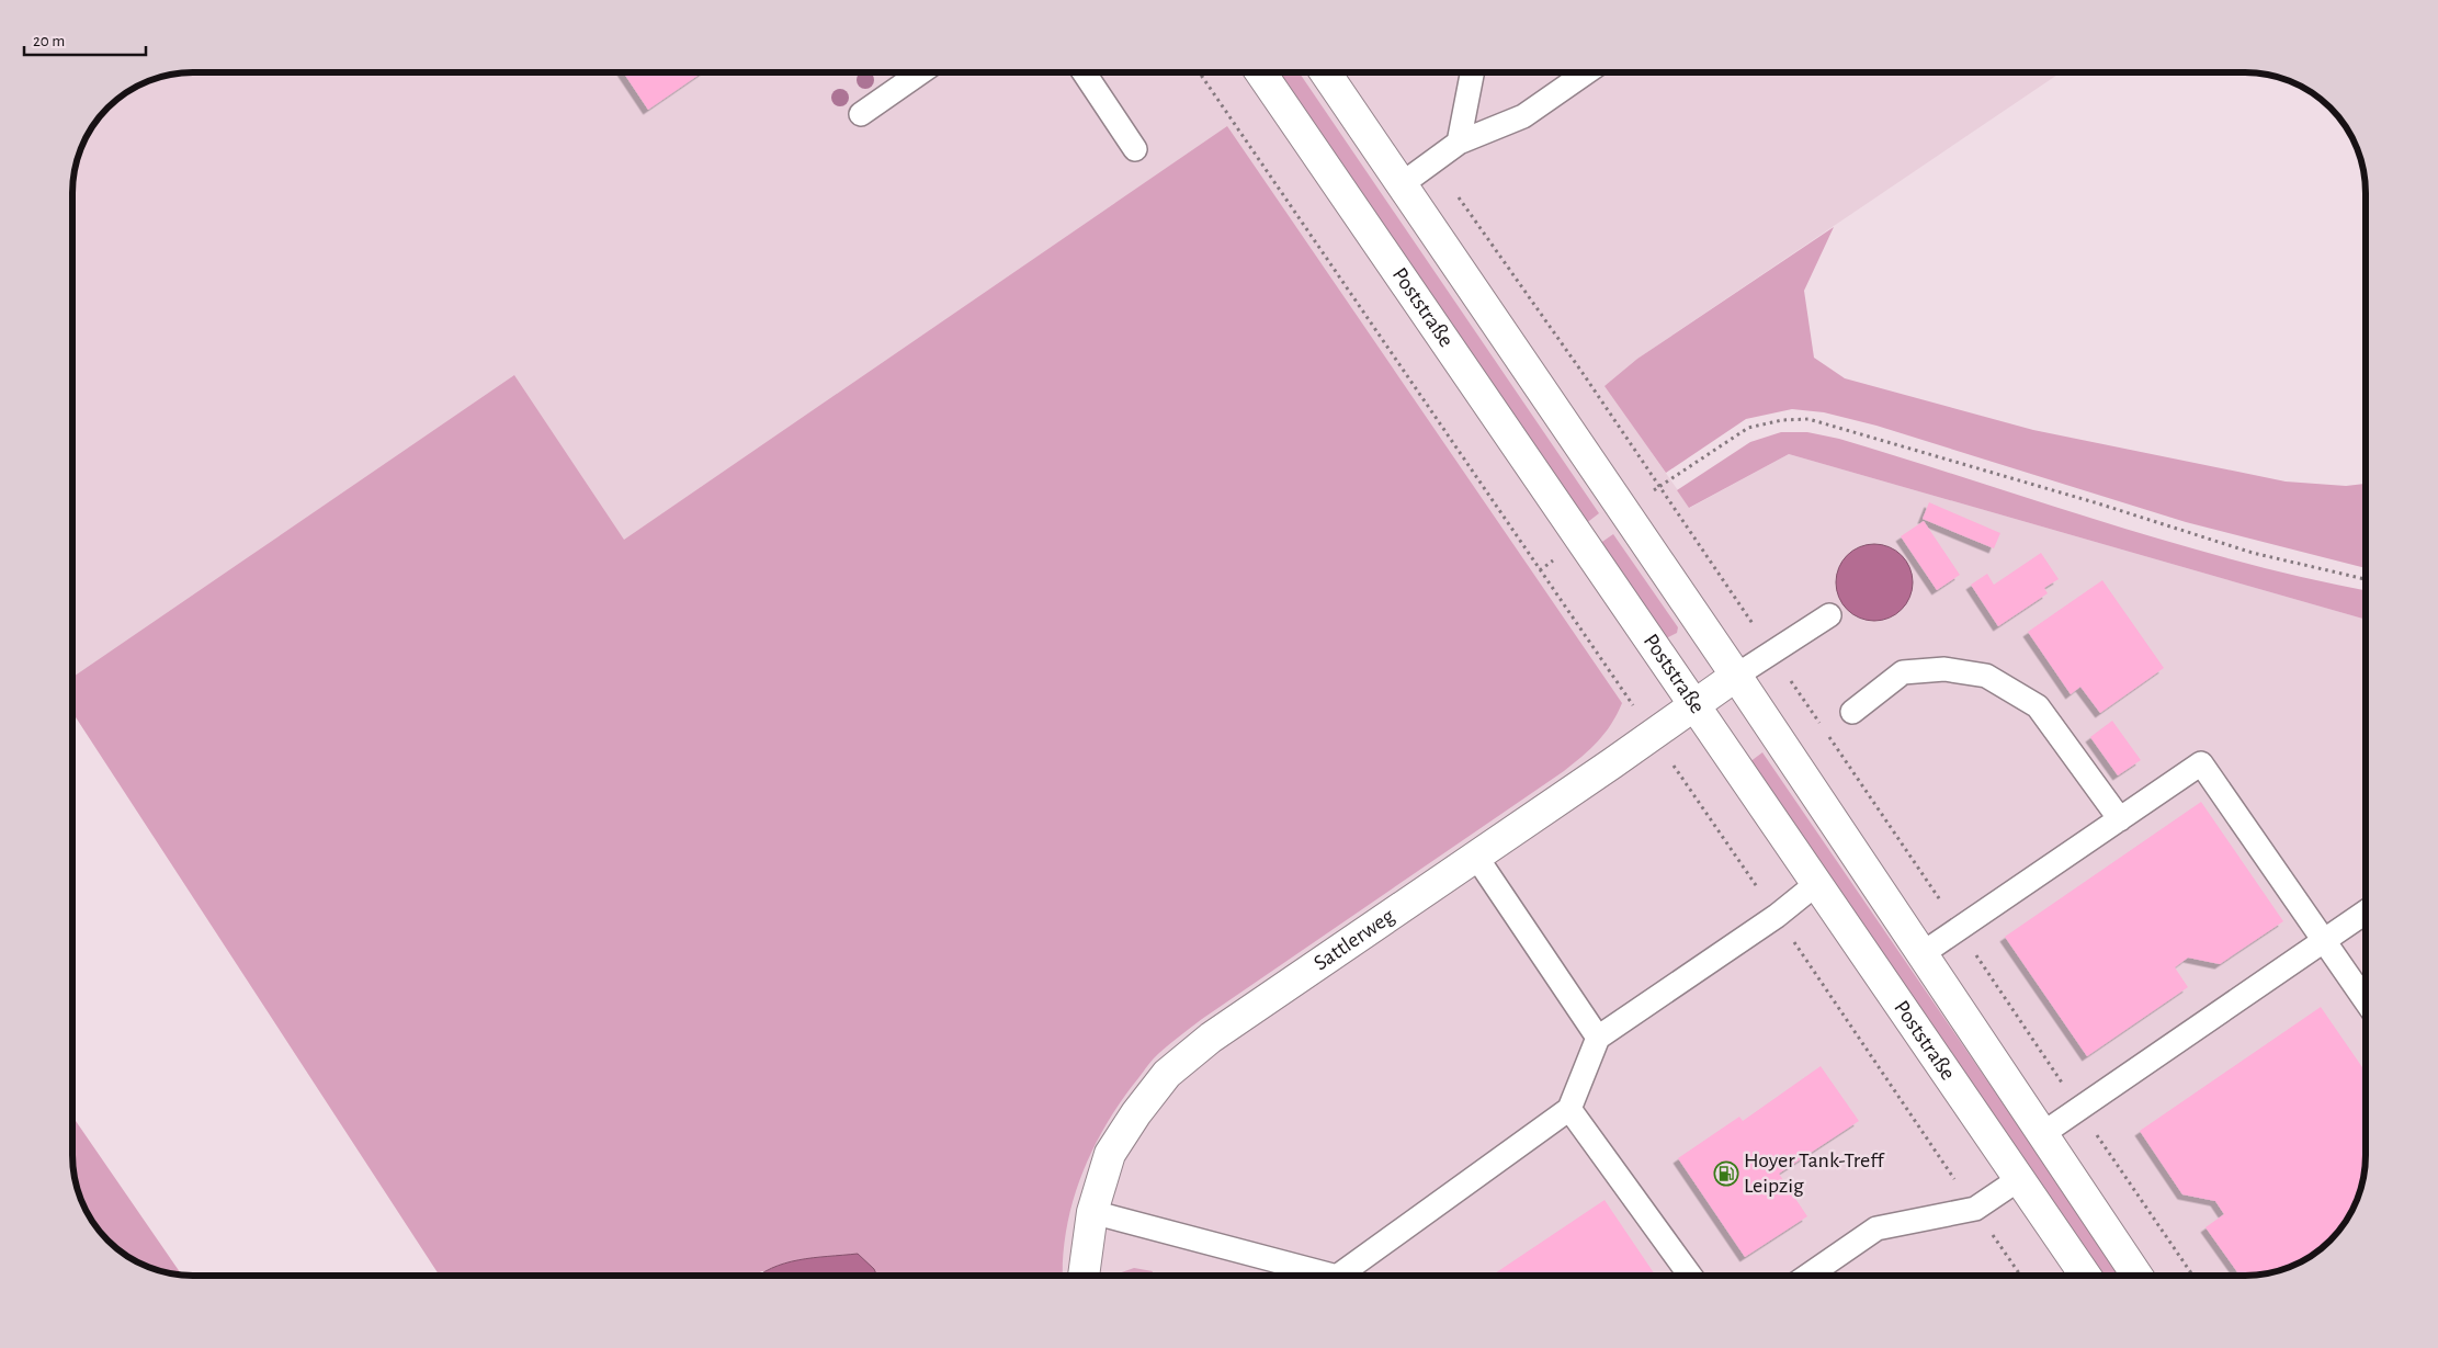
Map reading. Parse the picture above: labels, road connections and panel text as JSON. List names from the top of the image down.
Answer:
{
  "streets": {
    "street": ["Poststraße", "Sattlerweg"]
  },
  "crossings": [
    ["Poststraße", "Sattlerweg"]
  ],
  "places": {
    "fuel station": ["Hoyer Tank-Treff Leipzig"]
  },
  "scale_bar": "20 m"
}
